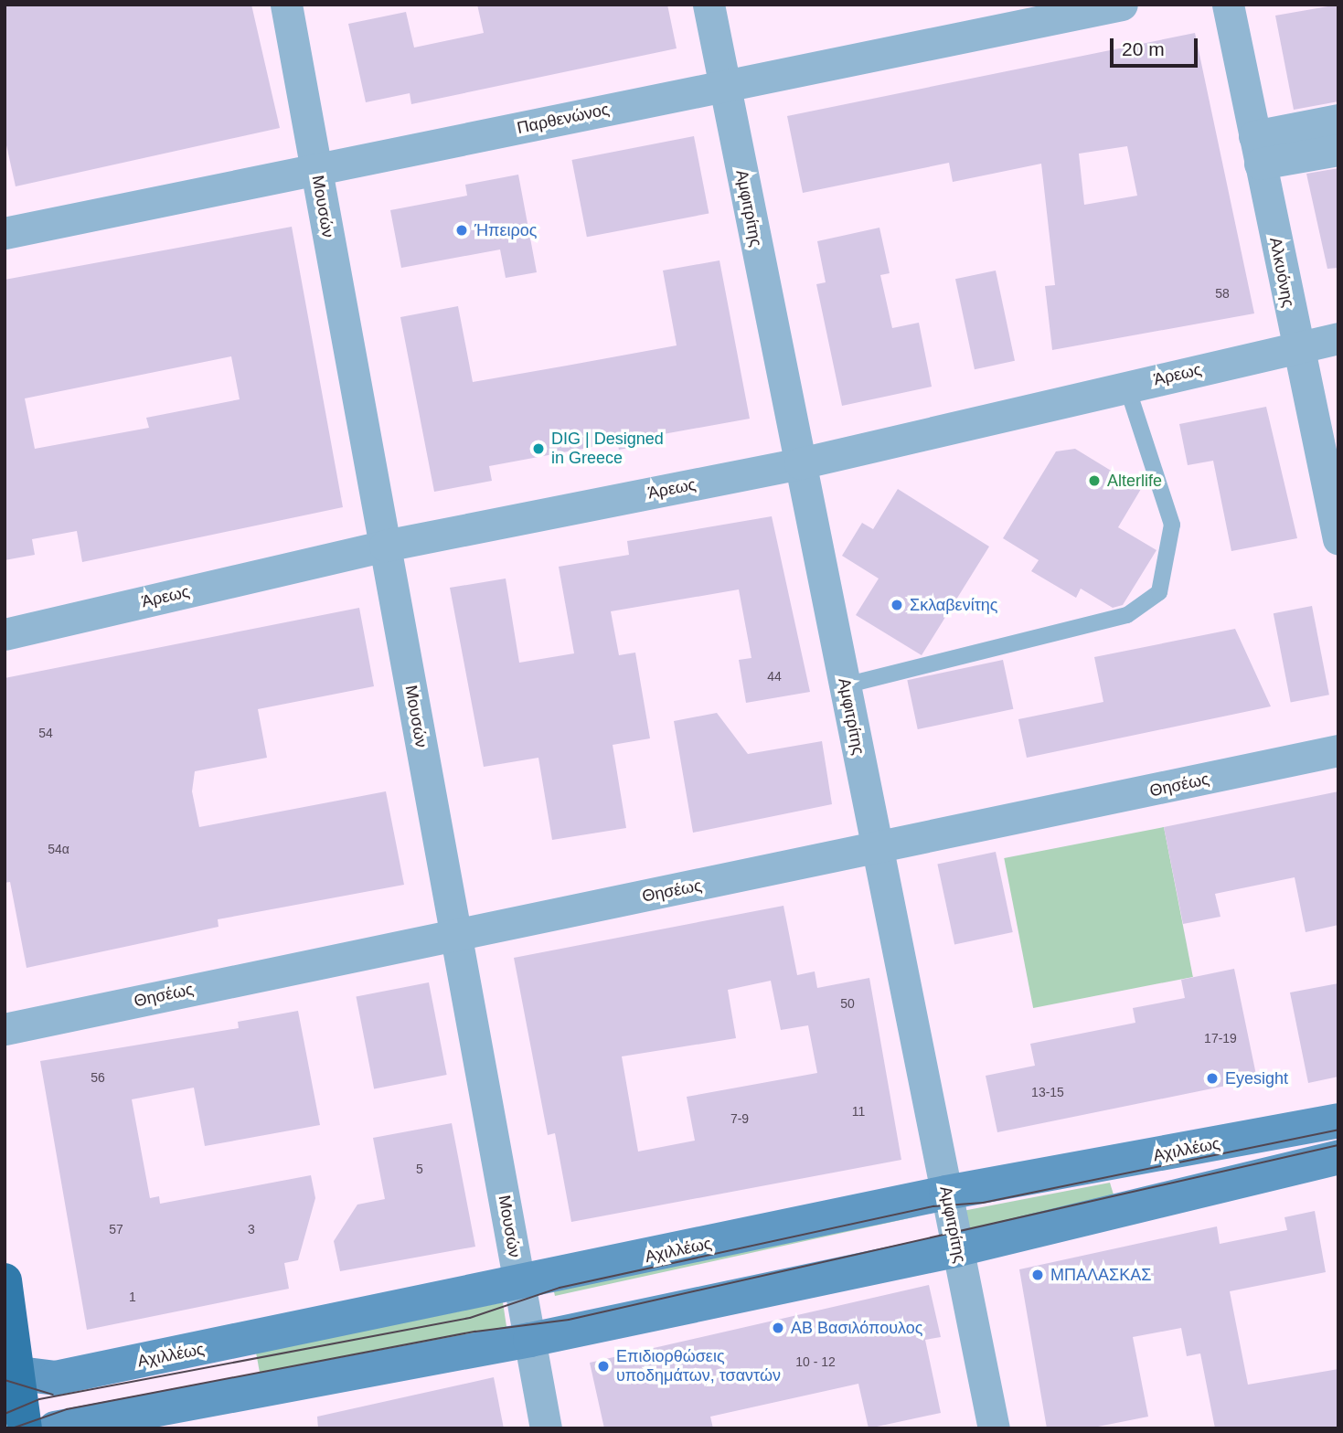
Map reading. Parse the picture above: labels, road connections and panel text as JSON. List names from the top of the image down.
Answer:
{
  "streets": {
    "main road": ["Αχιλλέως"],
    "street": [
      "Παρθενώνος",
      "Μουσών",
      "Αμφιτρίτης",
      "Αλκυόνης",
      "Άρεως",
      "Θησέως"
    ]
  },
  "crossings": [
    ["Παρθενώνος", "Μουσών"],
    ["Παρθενώνος", "Αμφιτρίτης"],
    ["Μουσών", "Άρεως"],
    ["Μουσών", "Θησέως"],
    ["Μουσών", "Αχιλλέως"],
    ["Αμφιτρίτης", "Άρεως"],
    ["Αμφιτρίτης", "Θησέως"],
    ["Αμφιτρίτης", "Αχιλλέως"],
    ["Αλκυόνης", "Άρεως"]
  ],
  "places": [
    "Ήπειρος",
    "DIG | Designed in Greece",
    "Alterlife",
    "Σκλαβενίτης",
    "Eyesight",
    "ΜΠΑΛΑΣΚΑΣ",
    "ΑΒ Βασιλόπουλος",
    "Επιδιορθώσεις υποδημάτων, τσαντών"
  ],
  "house_numbers": [
    "58",
    "44",
    "54",
    "54α",
    "50",
    "17-19",
    "56",
    "13-15",
    "11",
    "7-9",
    "5",
    "57",
    "3",
    "1",
    "10 - 12"
  ],
  "scale_bar": "20 m"
}
